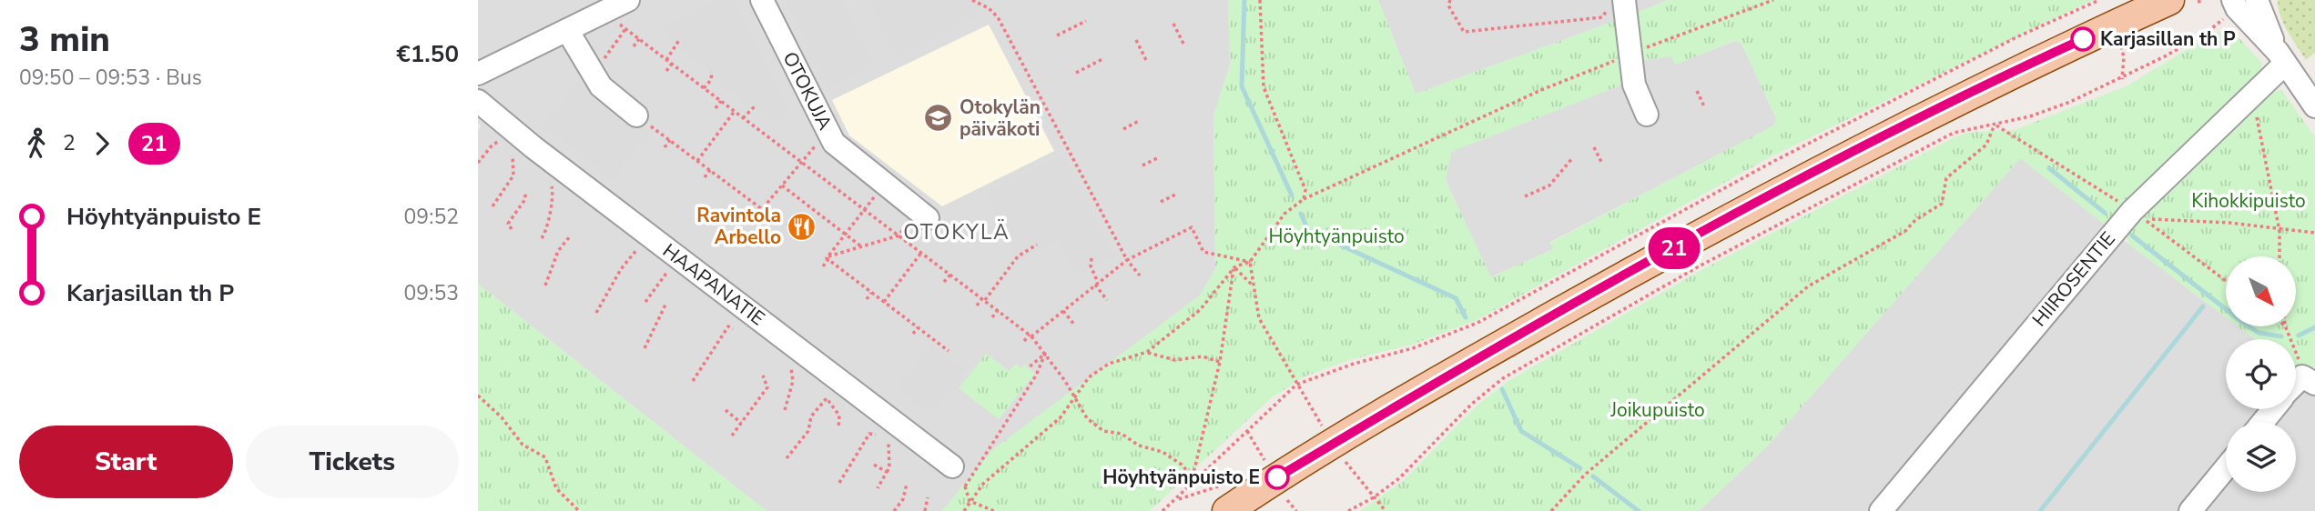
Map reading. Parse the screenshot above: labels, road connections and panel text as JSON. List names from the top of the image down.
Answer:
{
  "streets": {
    "street": ["OTOKUJA", "HIIROSENTIE", "HAAPANATIE"]
  },
  "districts": ["OTOKYLÄ"],
  "parks": ["Kihokkipuisto", "Höyhtyänpuisto", "Joikupuisto"],
  "places": {
    "other": ["Karjasillan th P", "Höyhtyänpuisto E"],
    "school or university": ["Otokylän päiväkoti"],
    "restaurant": ["Ravintola Arbello"]
  },
  "lines": ["bus line 21"],
  "north": "bottom right",
  "page": {
    "heading": ["3 min", "09:50 – 09:53 · Bus", "€1.50"],
    "on_map": "21",
    "legs": ["2", "21"],
    "list": [
      {
        "name": "Höyhtyänpuisto E",
        "value": "09:52"
      },
      {
        "name": "Karjasillan th P",
        "value": "09:53"
      }
    ],
    "buttons": ["Start", "Tickets"]
  }
}
